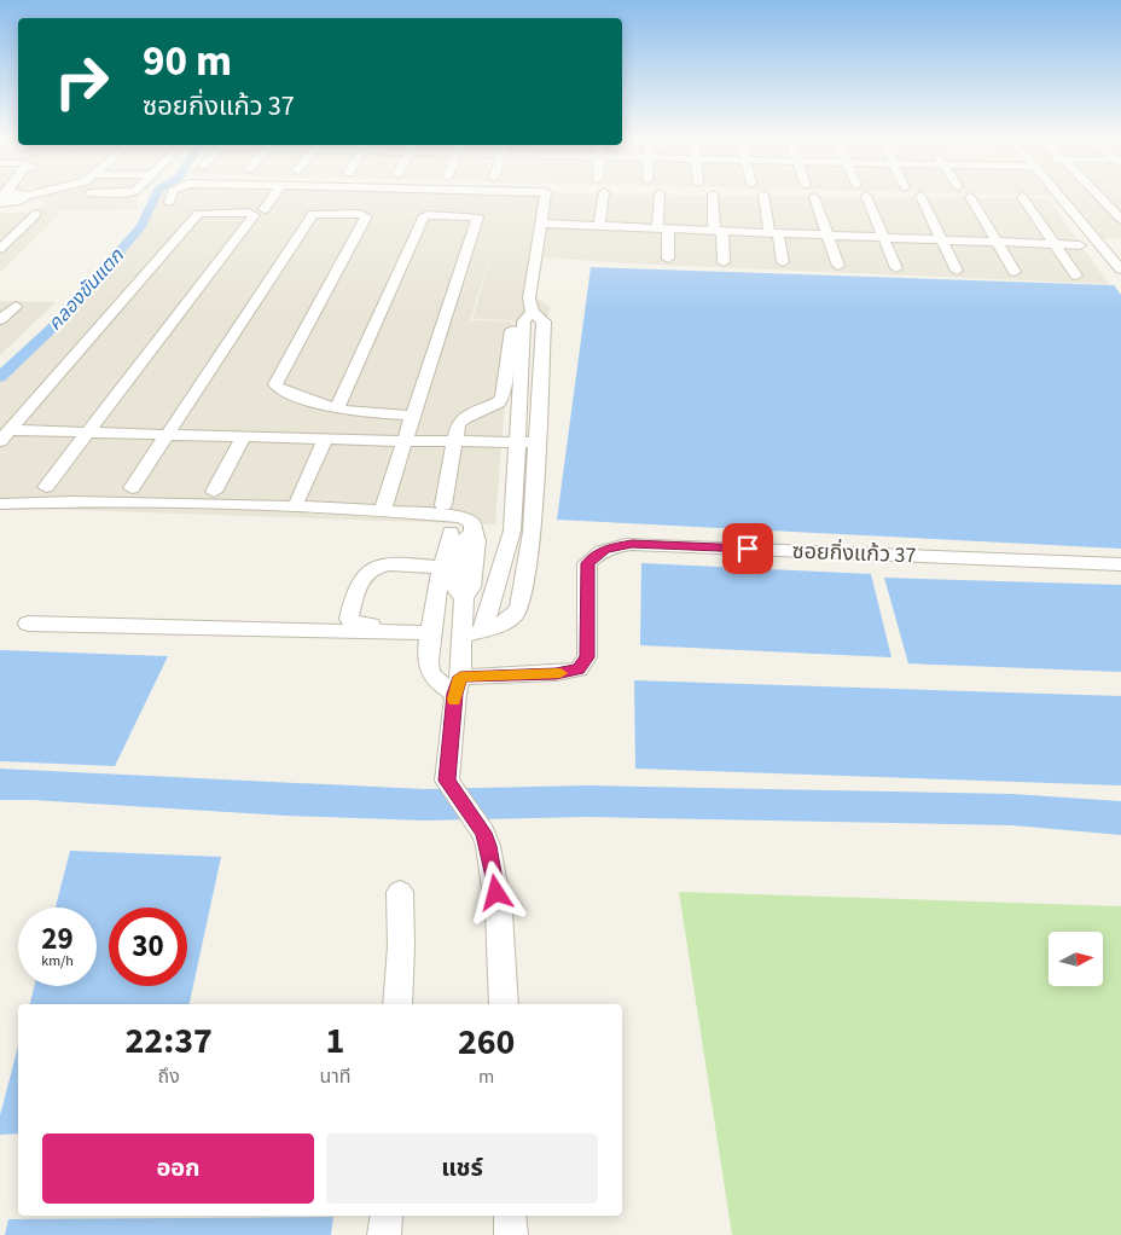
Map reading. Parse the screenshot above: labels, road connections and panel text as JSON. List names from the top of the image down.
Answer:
{
  "streets": {
    "street": ["ซอยกิ่งแก้ว 37"]
  },
  "water": ["คลองขันแตก"],
  "north": "right",
  "page": {
    "turn": ["90 m", "ซอยกิ่งแก้ว 37"],
    "speed": "29 km/h",
    "limit": "30",
    "eta": [
      "22:37",
      "ถึง",
      "1",
      "นาที",
      "260",
      "m"
    ],
    "buttons": ["ออก", "แชร์"]
  }
}
